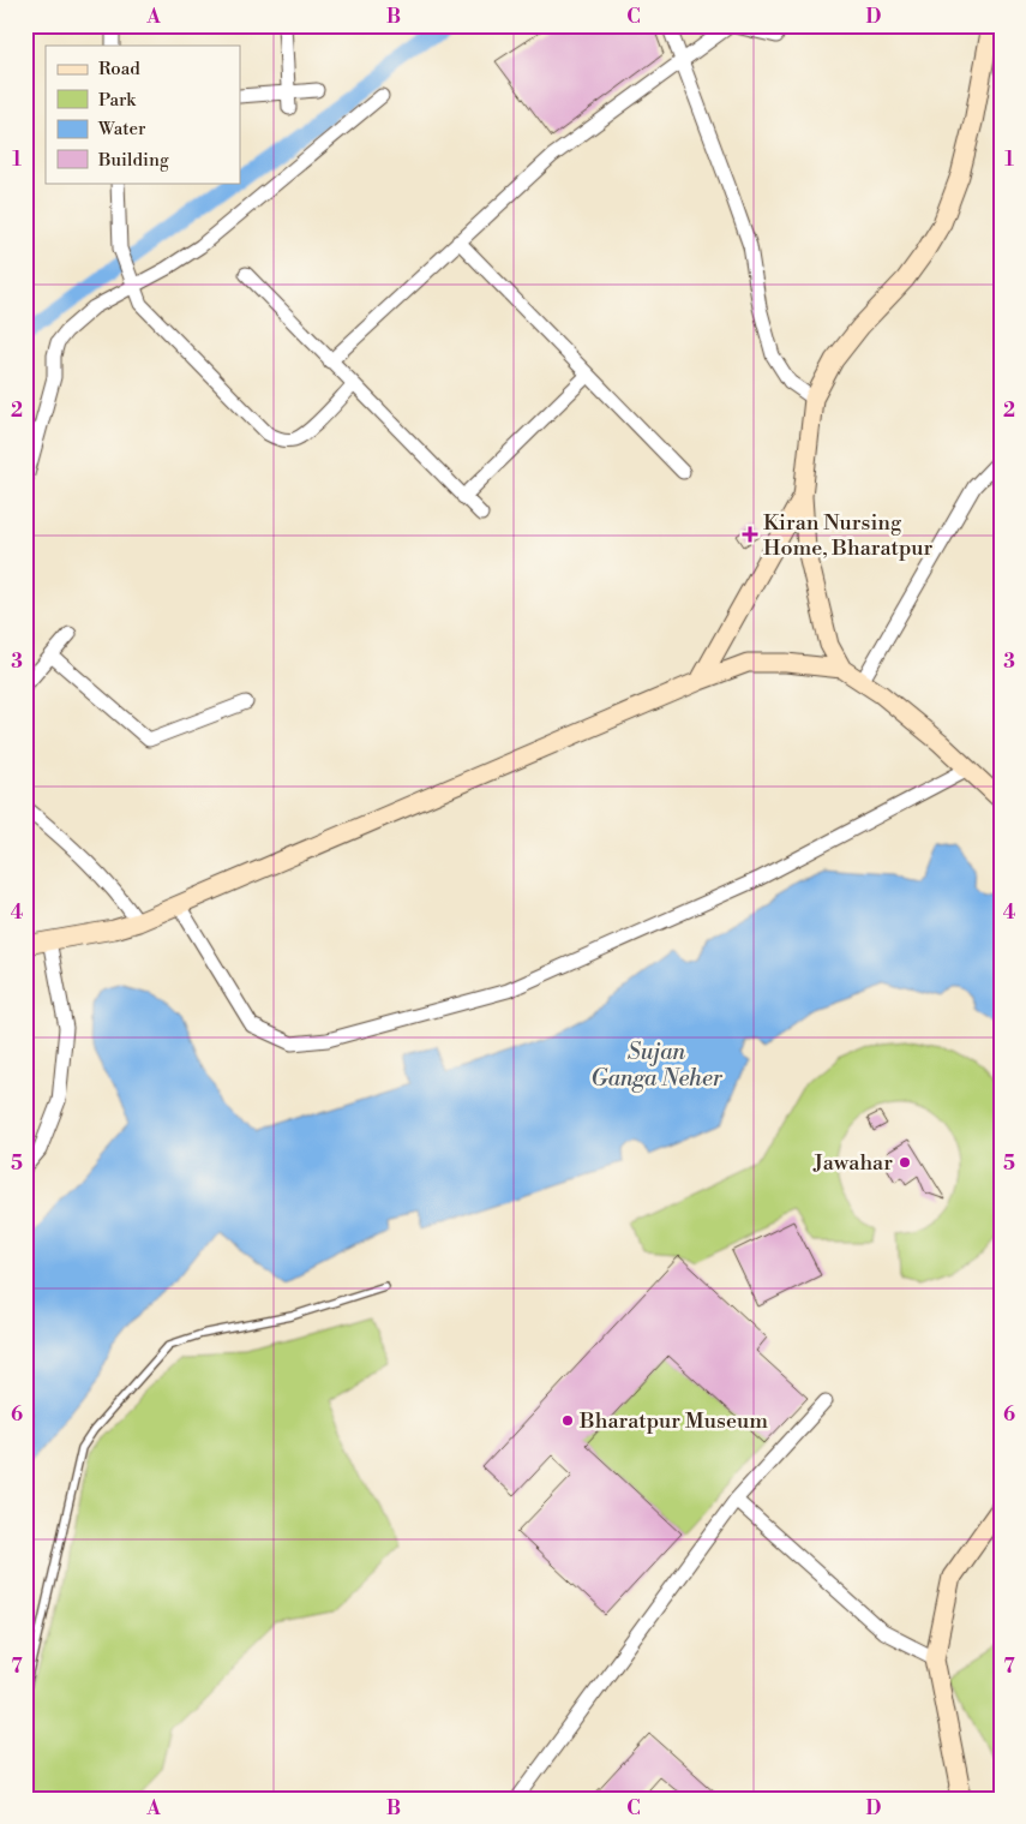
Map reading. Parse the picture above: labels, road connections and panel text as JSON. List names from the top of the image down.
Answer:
{
  "water": ["Sujan Ganga Neher"],
  "places": {
    "health": ["Kiran Nursing Home, Bharatpur"],
    "other": ["Jawahar", "Bharatpur Museum"]
  },
  "legend": [
    "Road",
    "Park",
    "Water",
    "Building"
  ],
  "grid": {
    "columns": [
      "A",
      "B",
      "C",
      "D"
    ],
    "rows": [
      "1",
      "2",
      "3",
      "4",
      "5",
      "6",
      "7"
    ]
  }
}
